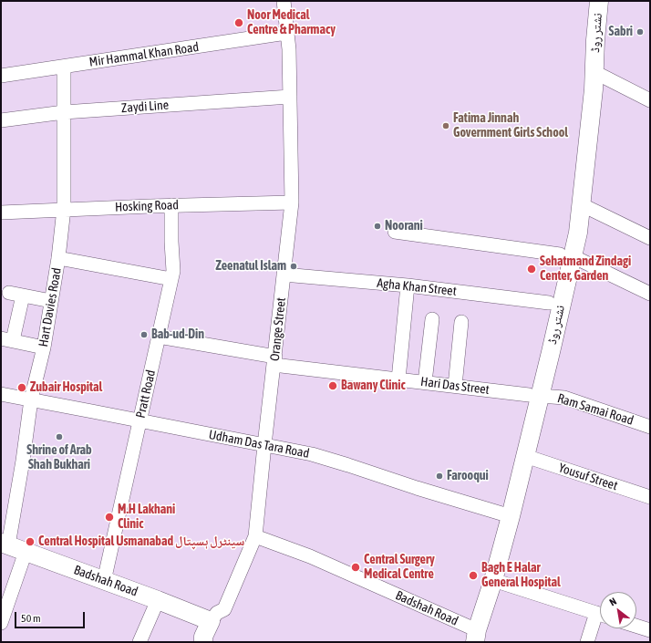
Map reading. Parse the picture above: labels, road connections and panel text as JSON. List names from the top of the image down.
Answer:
{
  "streets": {
    "main road": ["نشتر روڈ", "Orange Street", "Badshah Road"],
    "street": [
      "Mir Hammal Khan Road",
      "Zaydi Line",
      "Hosking Road",
      "Agha Khan Street",
      "Hart Davies Road",
      "Hari Das Street",
      "Pratt Road",
      "Ram Samai Road",
      "Udham Das Tara Road",
      "Yousuf Street"
    ]
  },
  "crossings": [
    ["نشتر روڈ", "Agha Khan Street"],
    ["نشتر روڈ", "Hari Das Street"],
    ["نشتر روڈ", "Ram Samai Road"],
    ["نشتر روڈ", "Udham Das Tara Road"],
    ["نشتر روڈ", "Yousuf Street"],
    ["نشتر روڈ", "Badshah Road"],
    ["Mir Hammal Khan Road", "Hart Davies Road"],
    ["Mir Hammal Khan Road", "Orange Street"],
    ["Zaydi Line", "Hart Davies Road"],
    ["Zaydi Line", "Orange Street"],
    ["Hosking Road", "Hart Davies Road"],
    ["Hosking Road", "Orange Street"],
    ["Hosking Road", "Pratt Road"],
    ["Agha Khan Street", "Orange Street"],
    ["Hart Davies Road", "Udham Das Tara Road"],
    ["Hart Davies Road", "Badshah Road"],
    ["Orange Street", "Hari Das Street"],
    ["Orange Street", "Udham Das Tara Road"],
    ["Orange Street", "Badshah Road"],
    ["Hari Das Street", "Pratt Road"],
    ["Hari Das Street", "Ram Samai Road"],
    ["Pratt Road", "Udham Das Tara Road"],
    ["Pratt Road", "Badshah Road"]
  ],
  "places": [
    "Noor Medical Centre & Pharmacy",
    "Sabri",
    "Fatima Jinnah Government Girls School",
    "Noorani",
    "Zeenatul Islam",
    "Sehatmand Zindagi Center, Garden",
    "Bab-ud-Din",
    "Bawany Clinic",
    "Zubair Hospital",
    "Shrine of Arab Shah Bukhari",
    "Farooqui",
    "M.H Lakhani Clinic",
    "Central Hospital Usmanabad سینٹرل ہسپتال",
    "Central Surgery Medical Centre",
    "Bagh E Halar General Hospital"
  ],
  "scale_bar": "50 m",
  "north": "top left"
}
